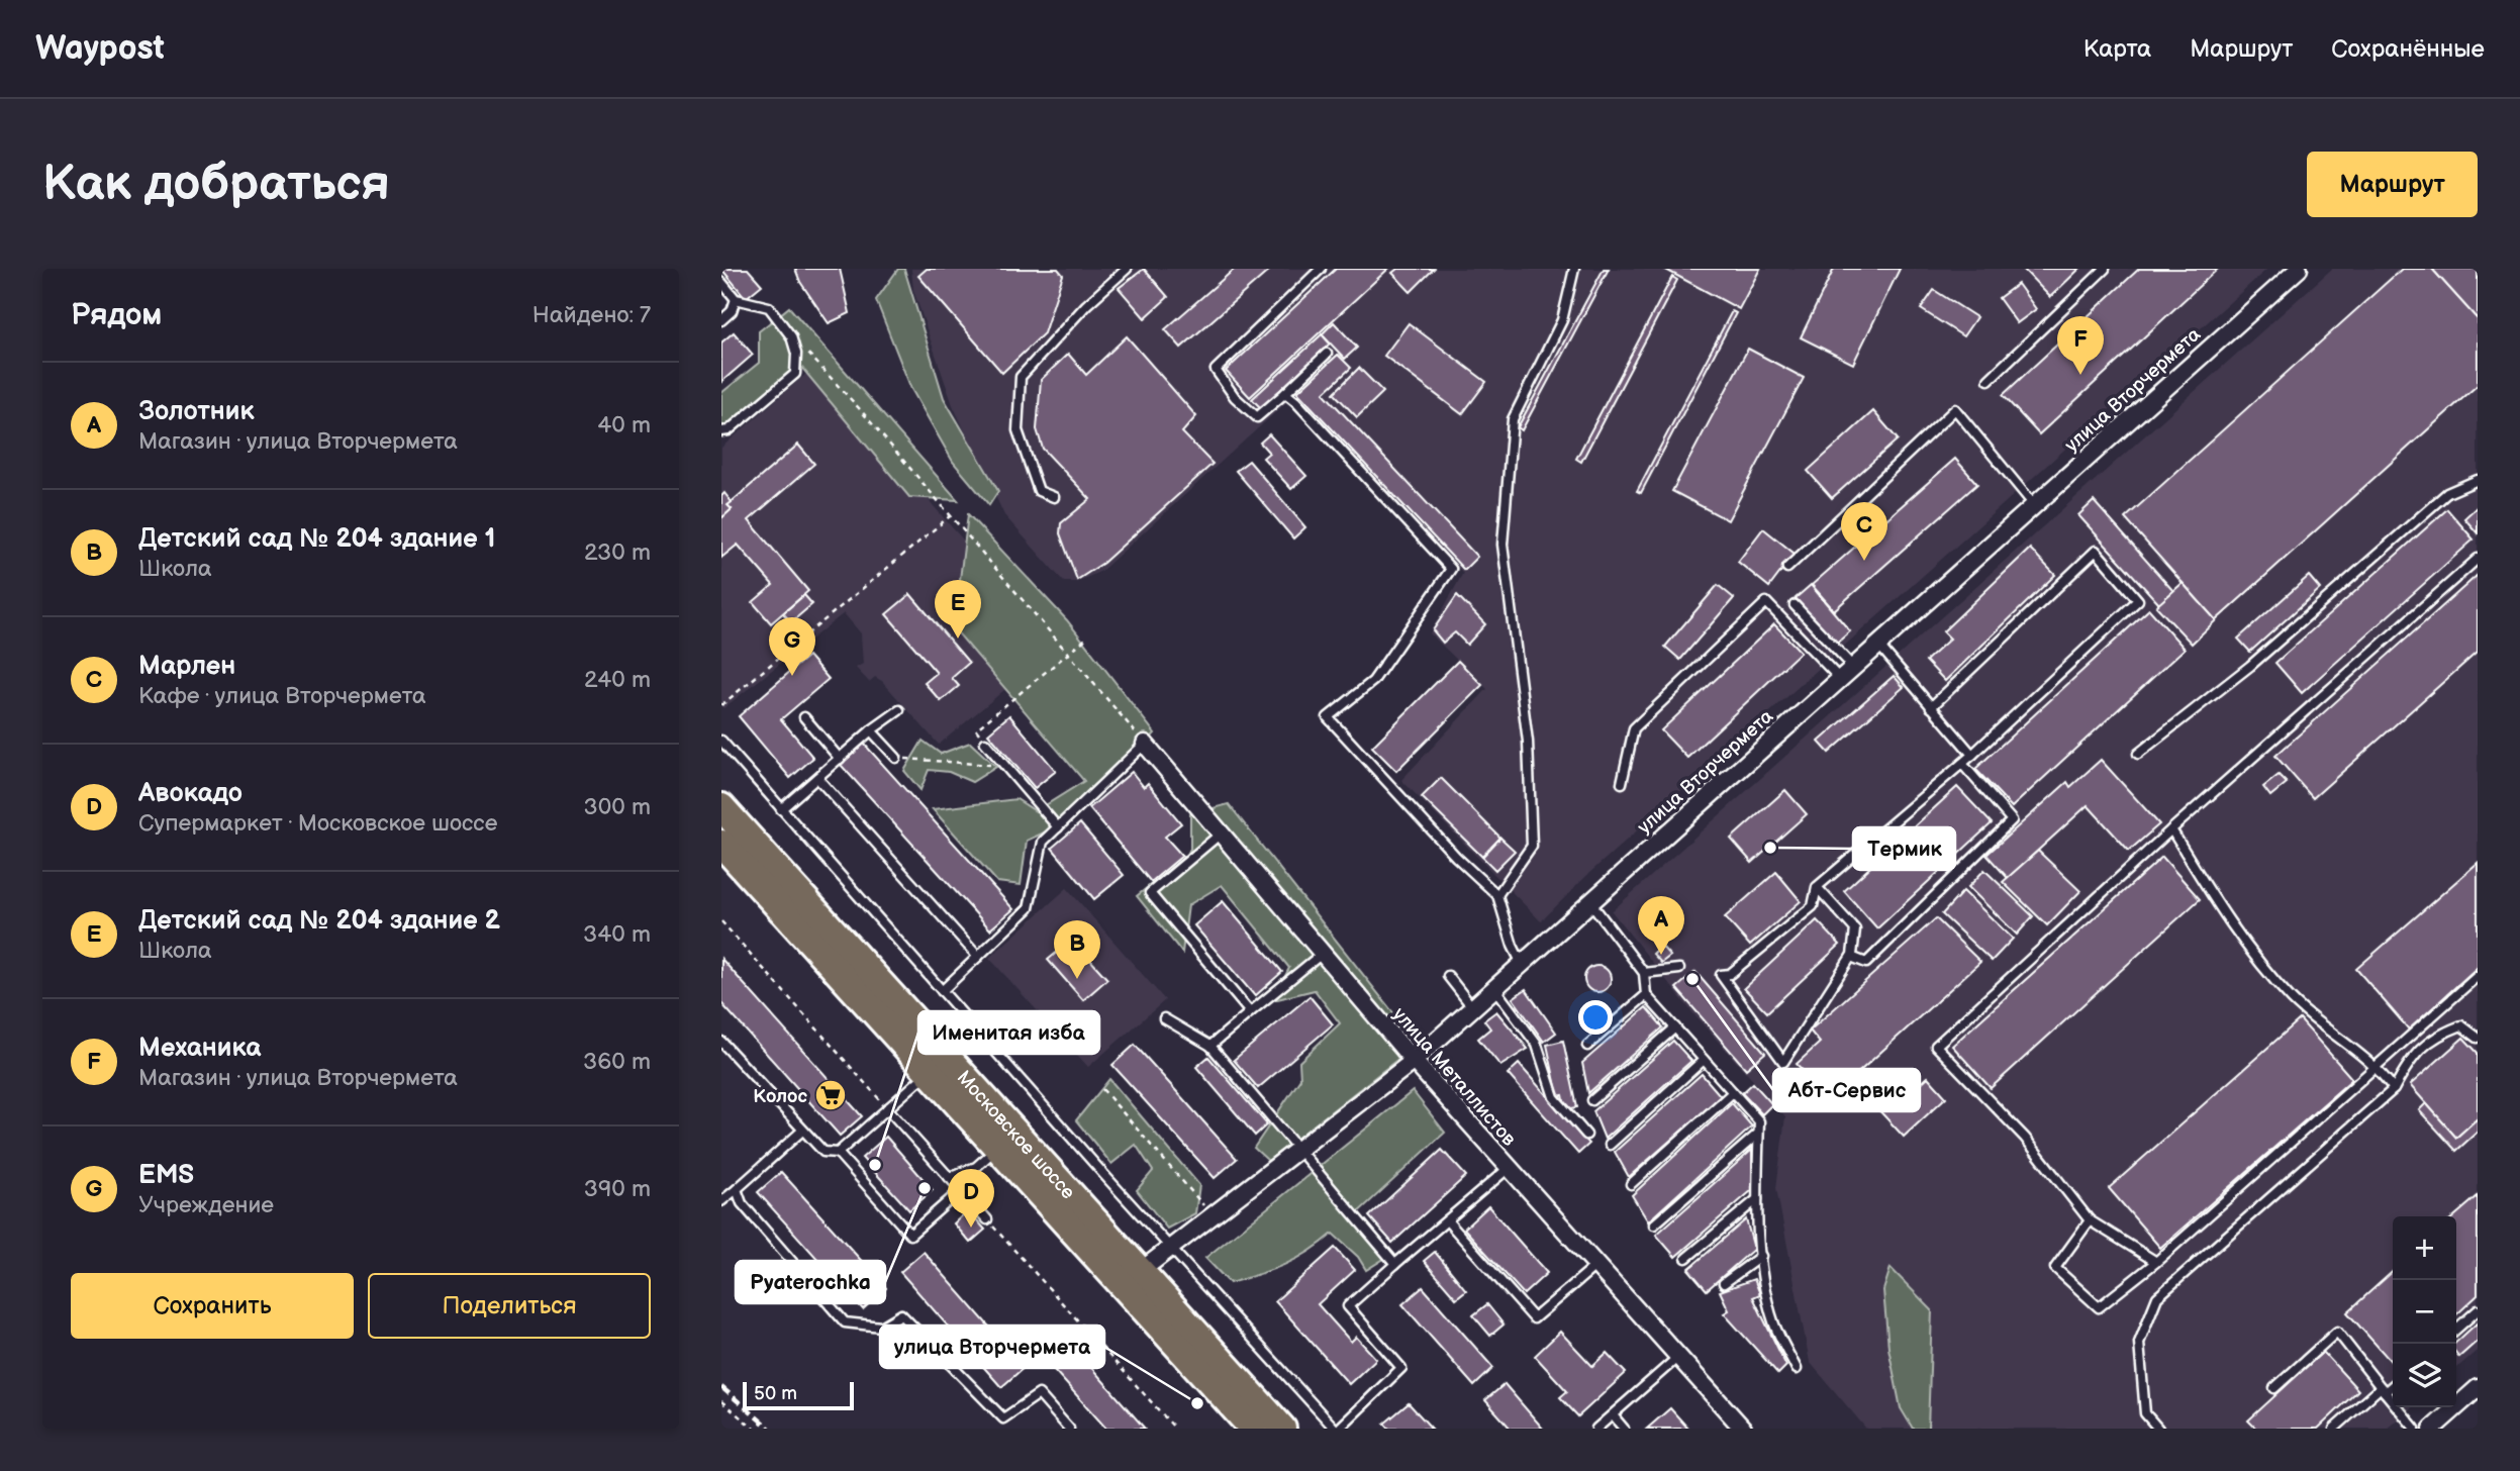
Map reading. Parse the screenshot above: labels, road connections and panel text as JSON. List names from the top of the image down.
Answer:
{
  "streets": {
    "main road": ["Московское шоссе"],
    "street": ["улица Вторчермета", "улица Металлистов"]
  },
  "crossings": [
    ["улица Вторчермета", "улица Металлистов"],
    ["улица Вторчермета", "Московское шоссе"]
  ],
  "places": {
    "other": [
      "Термик",
      "Абт-Сервис",
      "Именитая изба",
      "Pyaterochka",
      "улица Вторчермета"
    ],
    "supermarket": ["Колос"]
  },
  "scale_bar": "50 m",
  "page": {
    "header": "Waypost",
    "nav": ["Карта", "Маршрут", "Сохранённые"],
    "buttons": [
      "Маршрут",
      ["Сохранить", "Поделиться"]
    ],
    "title": "Как добраться",
    "heading": ["Рядом", "Найдено: 7"],
    "pins": [
      "F",
      "C",
      "E",
      "G",
      "A",
      "B",
      "D"
    ],
    "list": [
      {
        "mark": "A",
        "name": "Золотник",
        "note": "Магазин · улица Вторчермета",
        "value": "40 m"
      },
      {
        "mark": "B",
        "name": "Детский сад № 204 здание 1",
        "note": "Школа",
        "value": "230 m"
      },
      {
        "mark": "C",
        "name": "Марлен",
        "note": "Кафе · улица Вторчермета",
        "value": "240 m"
      },
      {
        "mark": "D",
        "name": "Авокадо",
        "note": "Супермаркет · Московское шоссе",
        "value": "300 m"
      },
      {
        "mark": "E",
        "name": "Детский сад № 204 здание 2",
        "note": "Школа",
        "value": "340 m"
      },
      {
        "mark": "F",
        "name": "Механика",
        "note": "Магазин · улица Вторчермета",
        "value": "360 m"
      },
      {
        "mark": "G",
        "name": "EMS",
        "note": "Учреждение",
        "value": "390 m"
      }
    ],
    "map_buttons": ["+", "−"],
    "scale": "50 m"
  }
}
